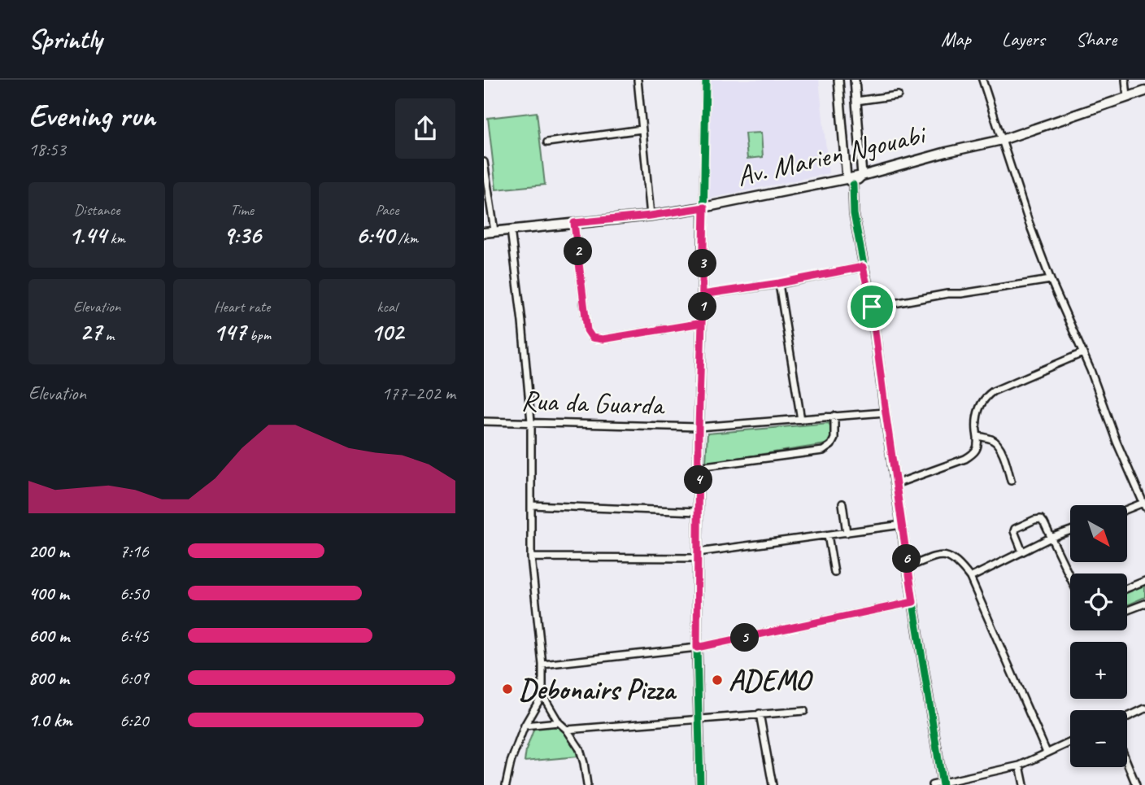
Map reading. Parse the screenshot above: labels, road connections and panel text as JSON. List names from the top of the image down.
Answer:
{
  "streets": {
    "main road": ["Av. Marien Ngouabi"],
    "street": ["Rua da Guarda"]
  },
  "places": ["ADEMO", "Debonairs Pizza"],
  "north": "bottom right",
  "page": {
    "header": "Sprintly",
    "nav": ["Map", "Layers", "Share"],
    "heading": ["Evening run", "18:53"],
    "stats": [
      ["Distance", "1.44 km"],
      ["Time", "9:36"],
      ["Pace", "6:40 /km"],
      ["Elevation", "27 m"],
      ["Heart rate", "147 bpm"],
      ["kcal", "102"]
    ],
    "pins": [
      "2",
      "3",
      "1",
      "4",
      "6",
      "5"
    ],
    "chart": ["Elevation", "177–202 m"],
    "map_buttons": ["+", "−"],
    "list": [
      {
        "name": "200 m",
        "note": "7:16"
      },
      {
        "name": "400 m",
        "note": "6:50"
      },
      {
        "name": "600 m",
        "note": "6:45"
      },
      {
        "name": "800 m",
        "note": "6:09"
      },
      {
        "name": "1.0 km",
        "note": "6:20"
      }
    ]
  }
}
